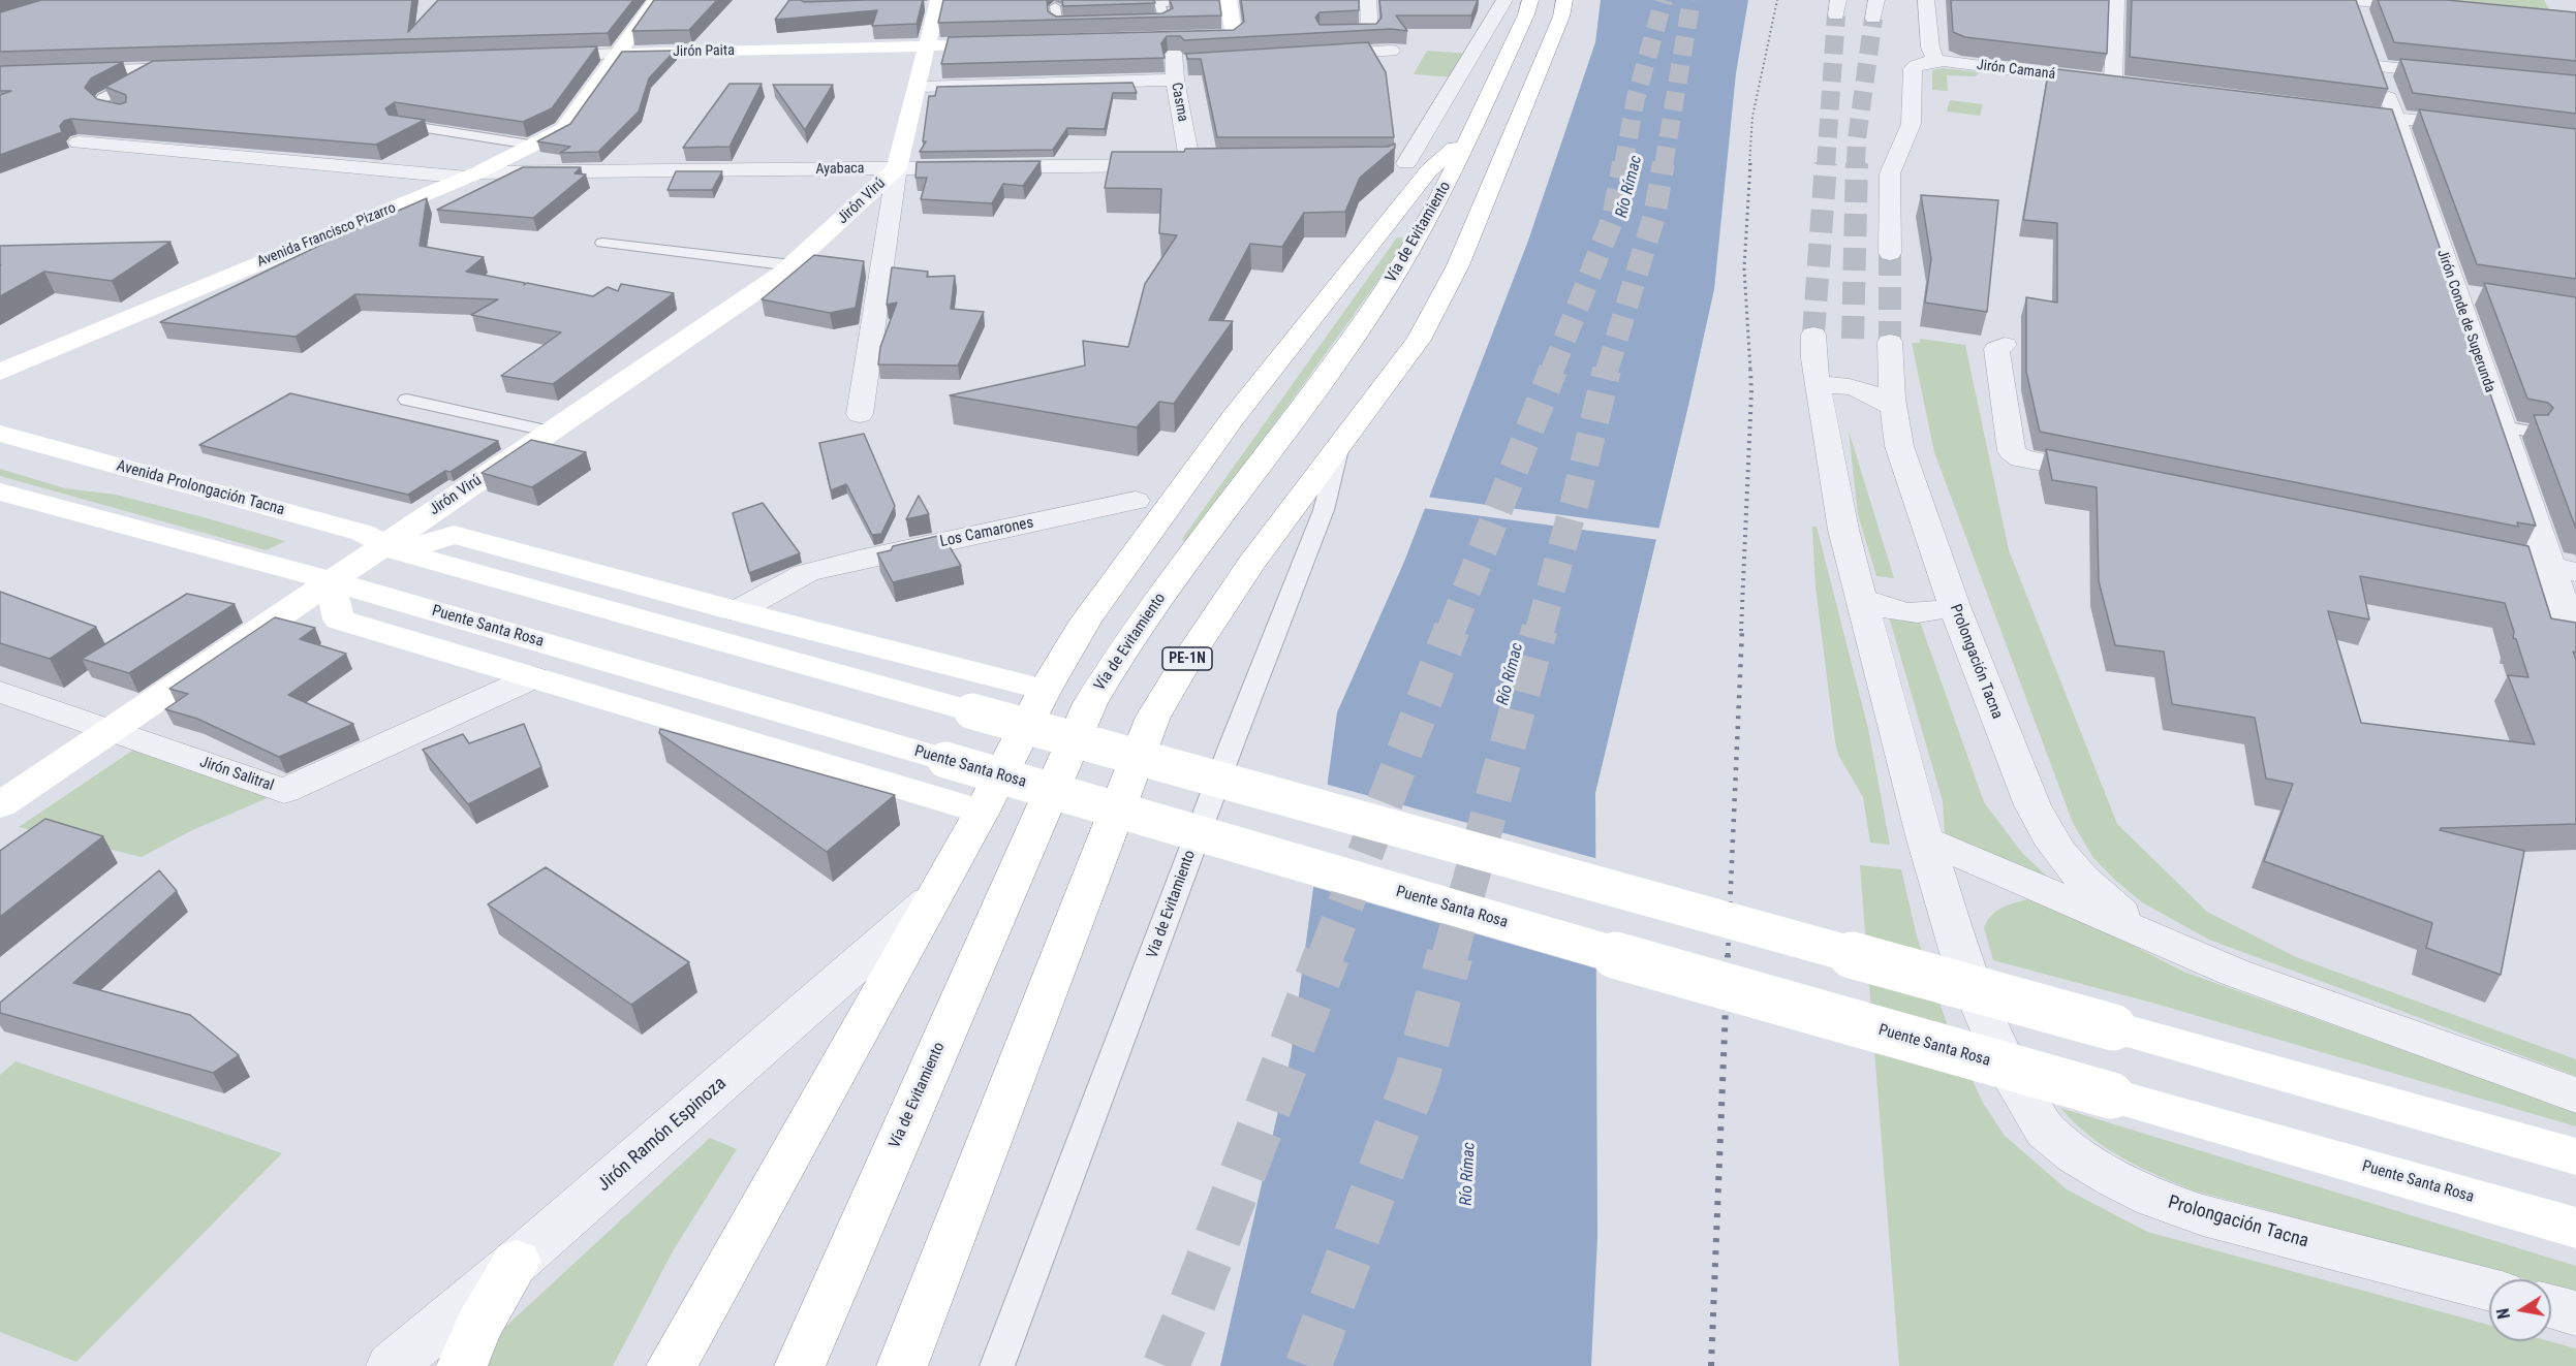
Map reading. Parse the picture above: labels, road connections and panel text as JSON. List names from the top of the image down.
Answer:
{
  "streets": {
    "main road": [
      "Jirón Paita",
      "Jirón Virú",
      "Vía de Evitamiento",
      "Avenida Francisco Pizarro",
      "Avenida Prolongación Tacna",
      "Puente Santa Rosa",
      "PE-1N"
    ],
    "street": [
      "Jirón Camaná",
      "Casma",
      "Ayabaca",
      "Jirón Conde de Superunda",
      "Los Camarones",
      "Prolongación Tacna",
      "Jirón Salitral",
      "Jirón Ramón Espinoza"
    ],
    "lane": ["Via de Evitamiento"]
  },
  "crossings": [
    ["Jirón Paita", "Jirón Virú"],
    ["Jirón Paita", "Avenida Francisco Pizarro"],
    ["Casma", "Ayabaca"],
    ["Ayabaca", "Jirón Virú"],
    ["Ayabaca", "Avenida Francisco Pizarro"],
    ["Jirón Virú", "Avenida Prolongación Tacna"],
    ["Jirón Virú", "Puente Santa Rosa"],
    ["Jirón Virú", "Jirón Salitral"],
    ["PE-1N", "Via de Evitamiento"]
  ],
  "water": ["Río Rímac"],
  "north": "left"
}
